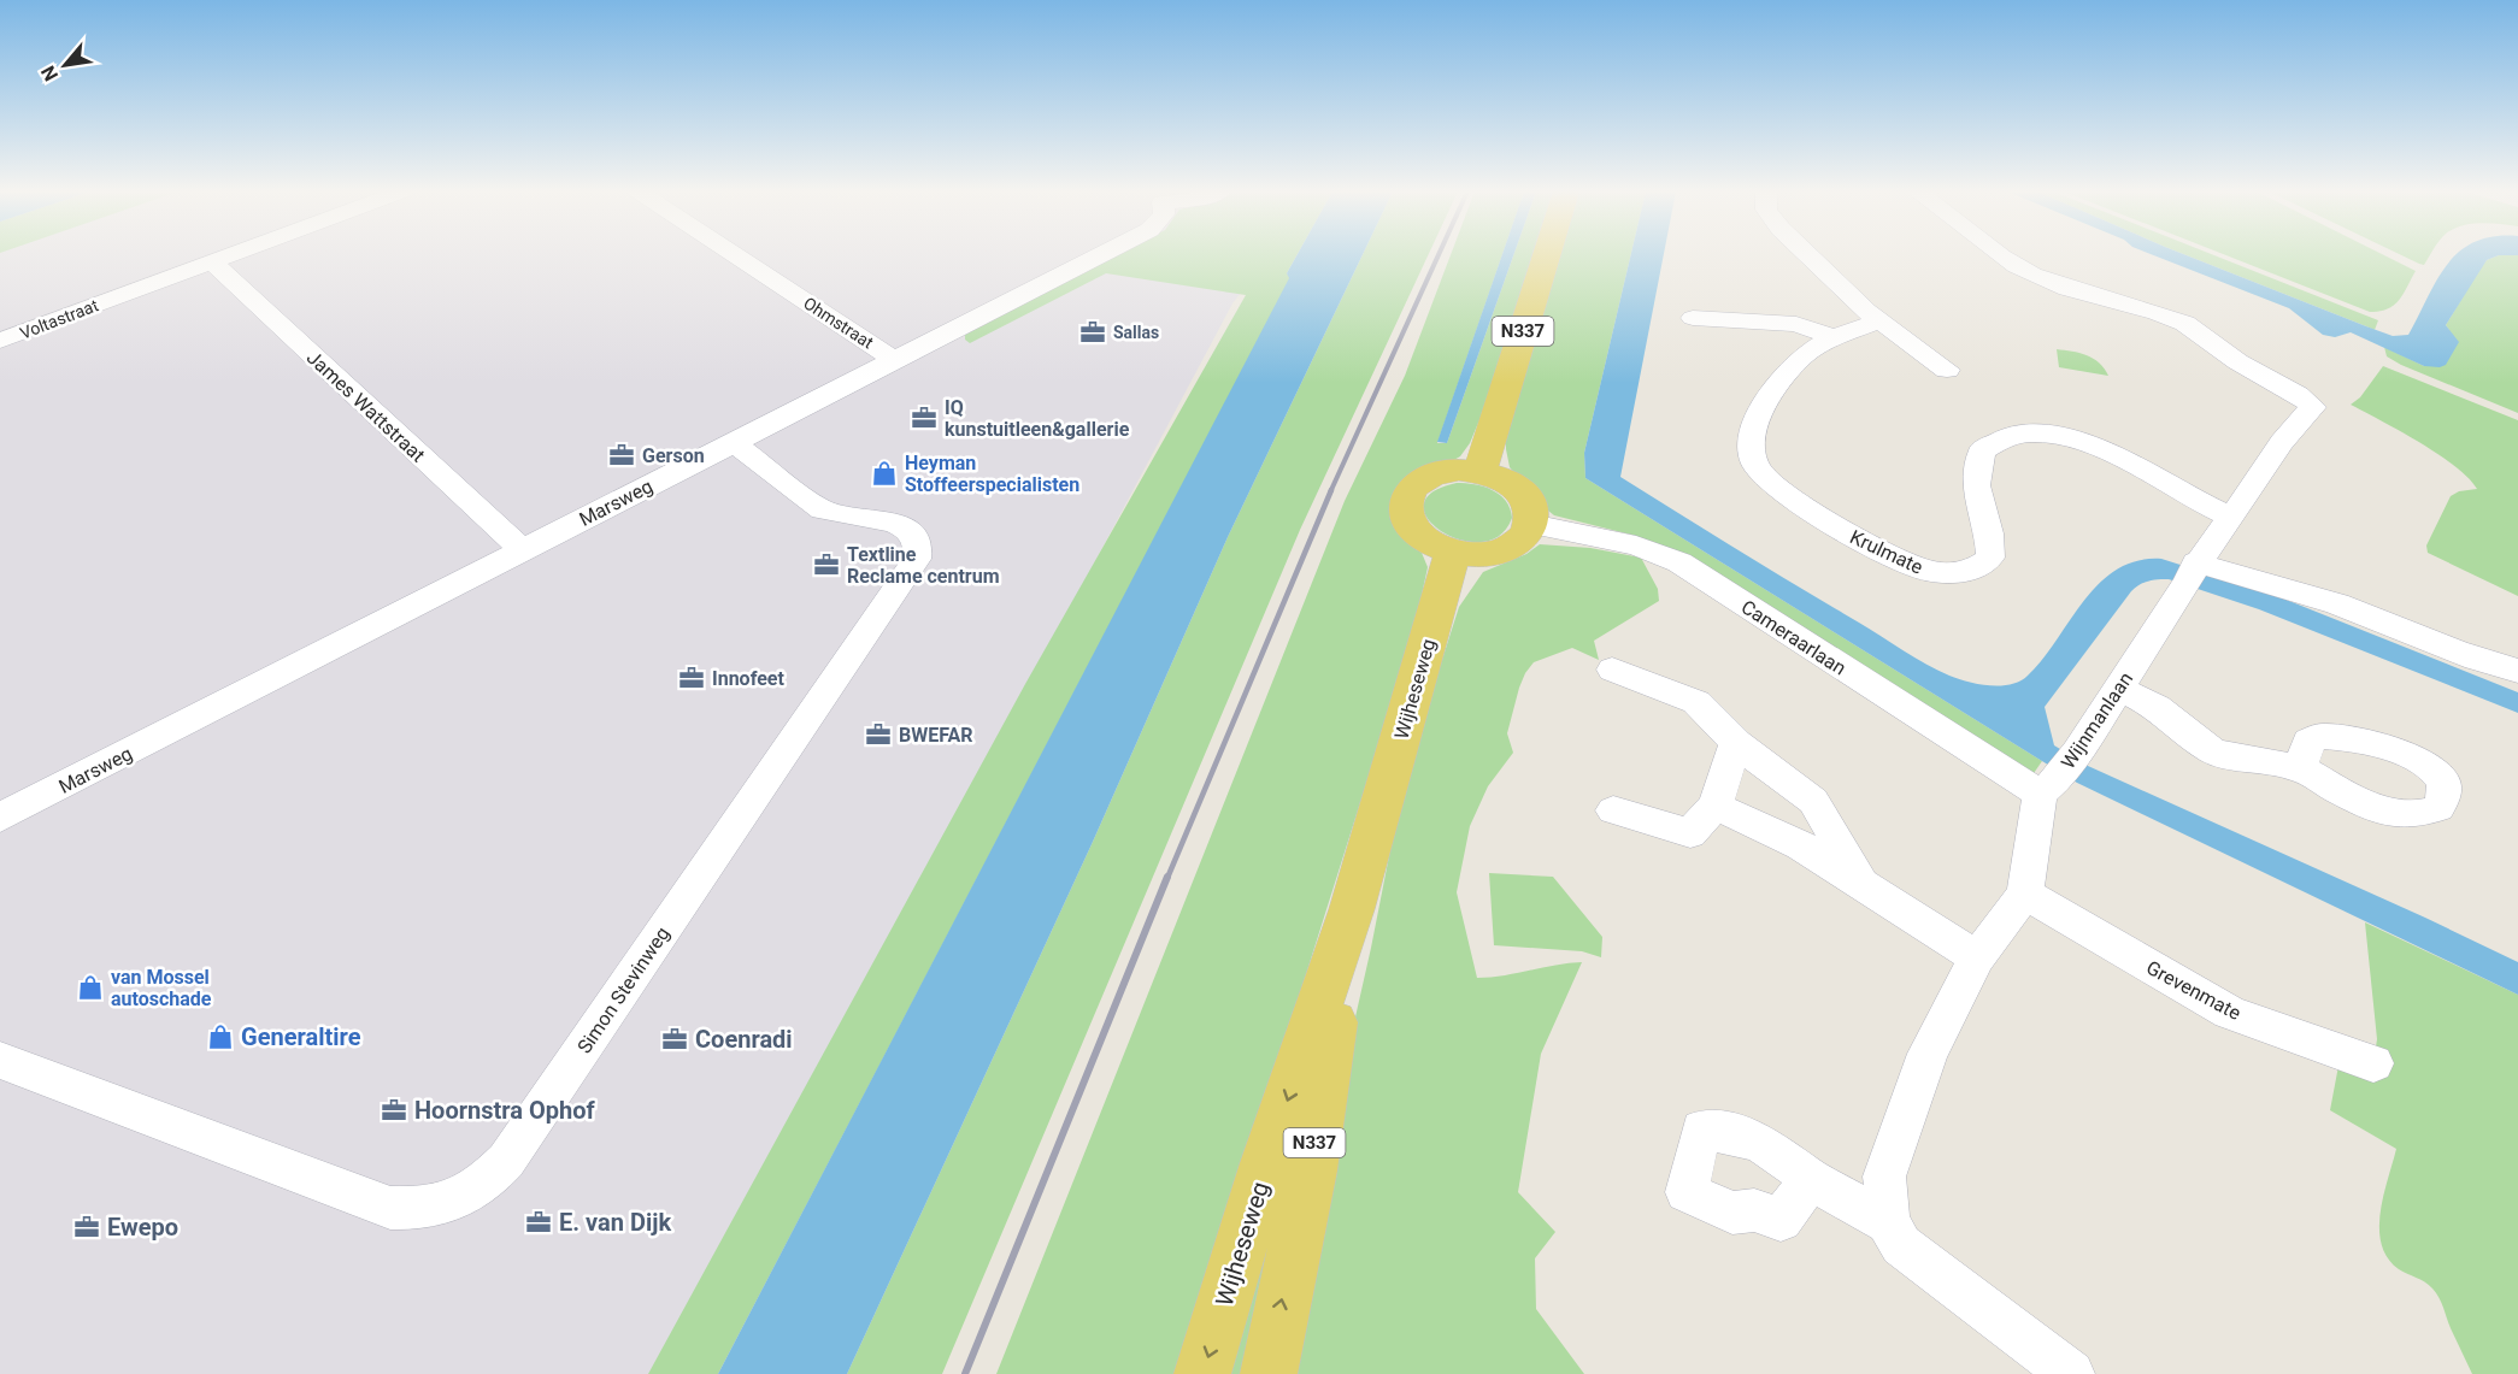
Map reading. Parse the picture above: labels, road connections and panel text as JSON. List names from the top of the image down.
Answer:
{
  "streets": {
    "main road": ["N337", "Wijheseweg"],
    "street": [
      "Voltastraat",
      "Ohmstraat",
      "James Wattstraat",
      "Marsweg",
      "Krulmate",
      "Cameraarlaan",
      "Wijnmanlaan",
      "Simon Stevinweg",
      "Grevenmate"
    ]
  },
  "crossings": [
    ["Voltastraat", "James Wattstraat"],
    ["Ohmstraat", "Marsweg"],
    ["N337", "Cameraarlaan"],
    ["N337", "Wijheseweg"],
    ["James Wattstraat", "Marsweg"],
    ["Marsweg", "Simon Stevinweg"],
    ["Krulmate", "Wijnmanlaan"],
    ["Cameraarlaan", "Wijheseweg"],
    ["Cameraarlaan", "Wijnmanlaan"],
    ["Wijnmanlaan", "Grevenmate"]
  ],
  "places": {
    "office": [
      "Sallas",
      "IQ kunstuitleen&gallerie",
      "Gerson",
      "Textline Reclame centrum",
      "Innofeet",
      "BWEFAR",
      "Coenradi",
      "Hoornstra Ophof",
      "E. van Dijk",
      "Ewepo"
    ],
    "shop": ["Heyman Stoffeerspecialisten", "van Mossel autoschade", "Generaltire"]
  },
  "north": "bottom left"
}
